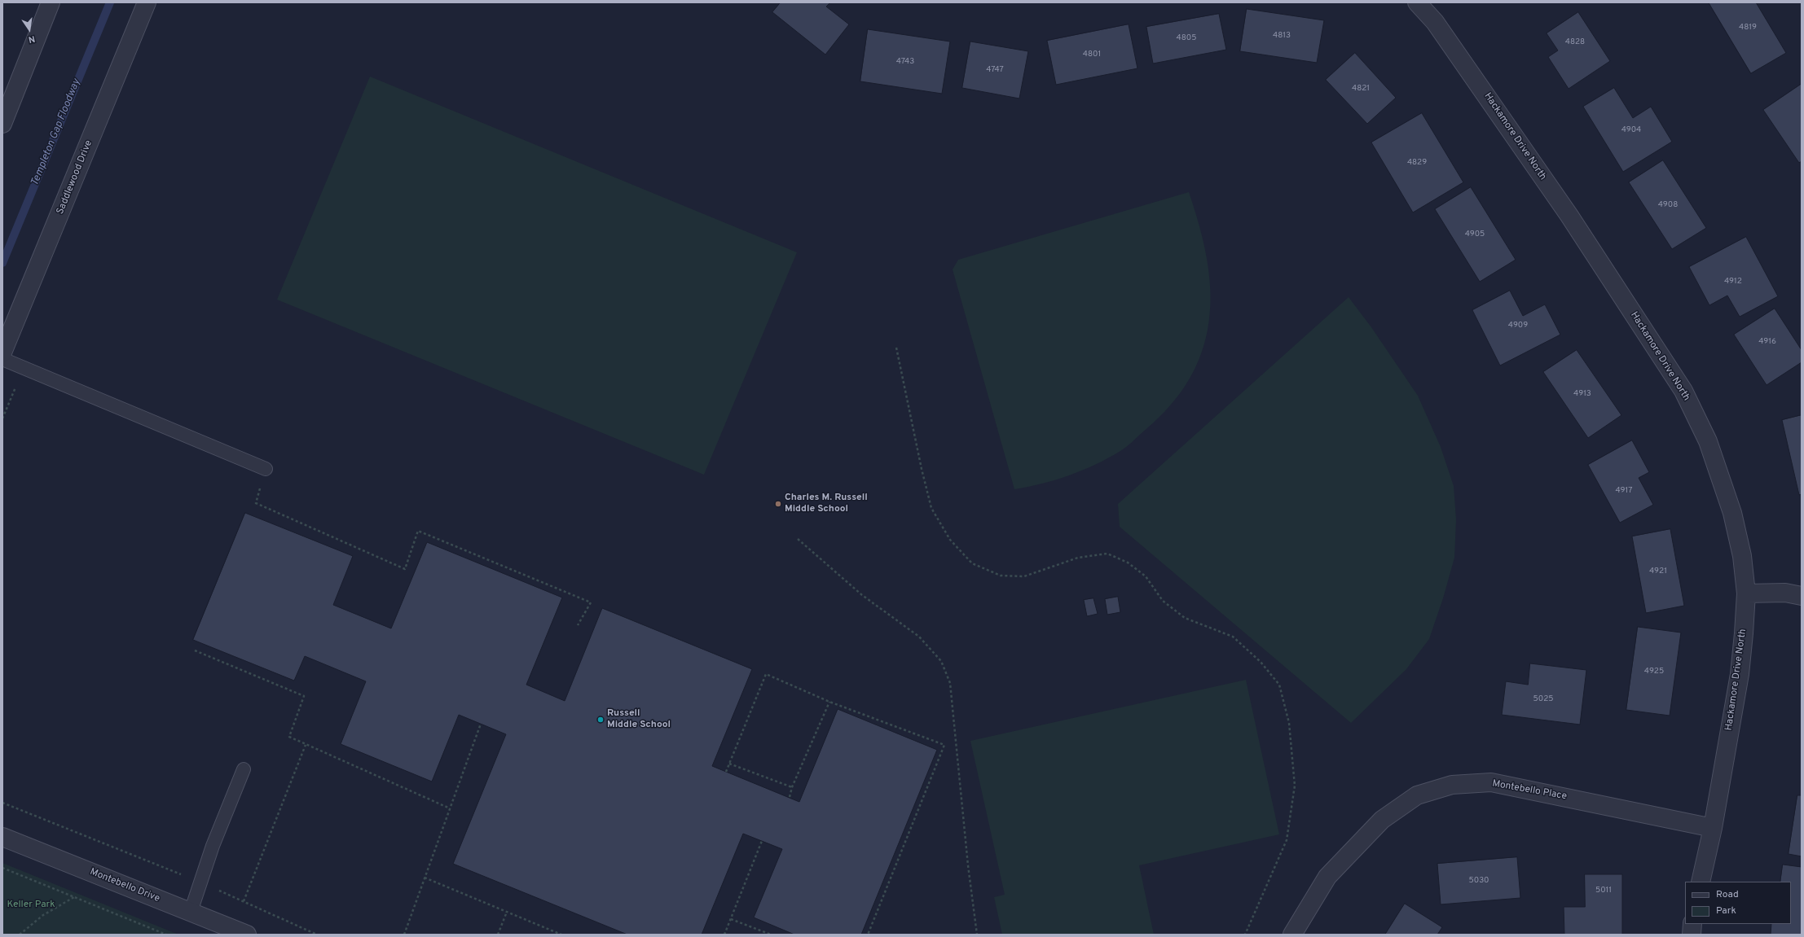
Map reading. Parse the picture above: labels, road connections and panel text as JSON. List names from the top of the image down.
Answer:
{
  "streets": {
    "street": [
      "Hackamore Drive North",
      "Saddlewood Drive",
      "Montebello Place",
      "Montebello Drive"
    ]
  },
  "crossings": [
    ["Hackamore Drive North", "Montebello Place"]
  ],
  "water": ["Templeton Gap Floodway"],
  "parks": ["Keller Park"],
  "places": ["Charles M. Russell Middle School", "Russell Middle School"],
  "house_numbers": [
    "4819",
    "4813",
    "4805",
    "4828",
    "4801",
    "4743",
    "4747",
    "4821",
    "4904",
    "4829",
    "4908",
    "4905",
    "4912",
    "4909",
    "4916",
    "4913",
    "4917",
    "4921",
    "4925",
    "5025",
    "5030",
    "5011"
  ],
  "legend": ["Road", "Park"],
  "north": "bottom"
}
